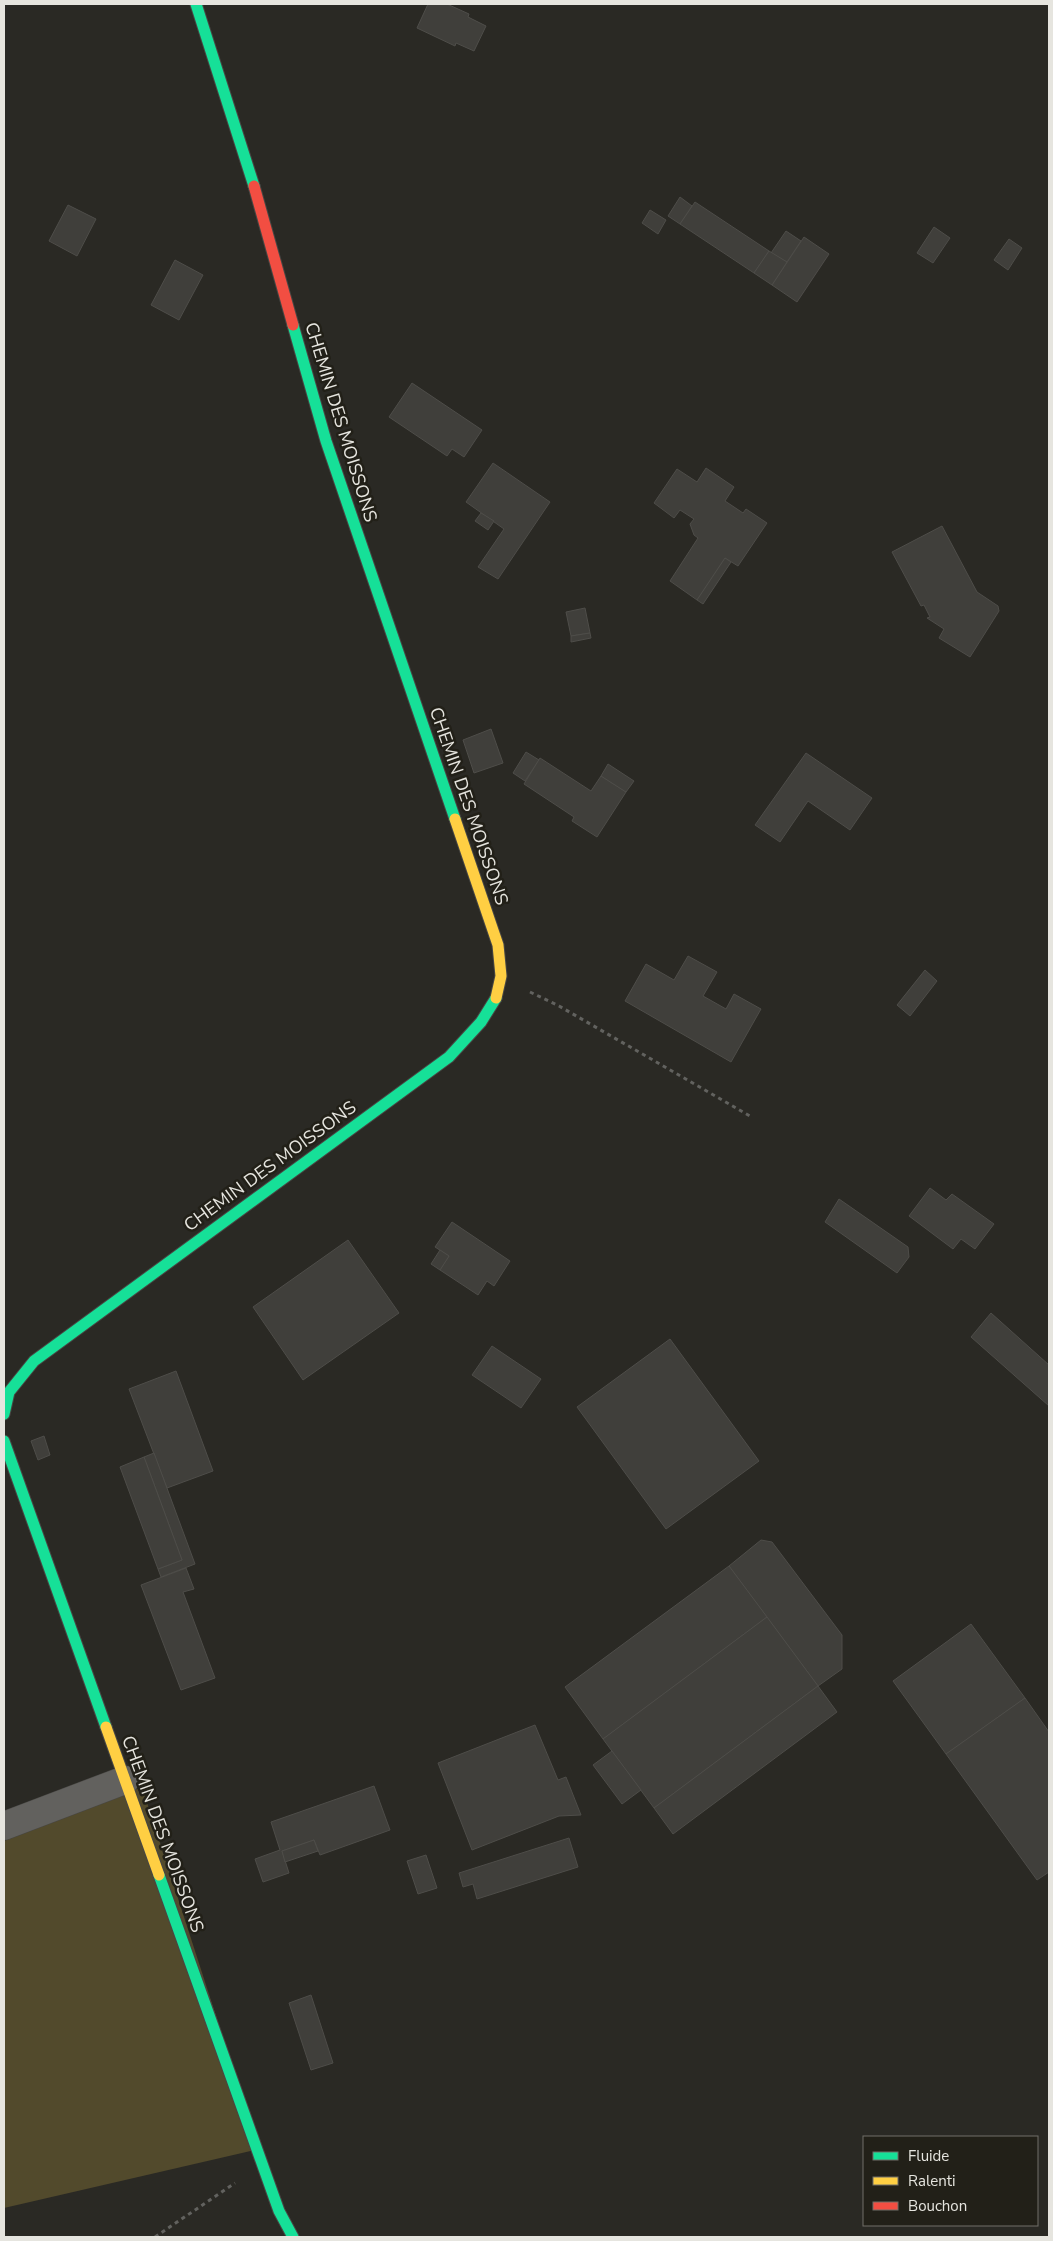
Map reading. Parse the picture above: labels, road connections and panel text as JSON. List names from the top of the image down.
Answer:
{
  "streets": {
    "street": ["CHEMIN DES MOISSONS"]
  },
  "legend": ["Fluide", "Ralenti", "Bouchon"]
}
